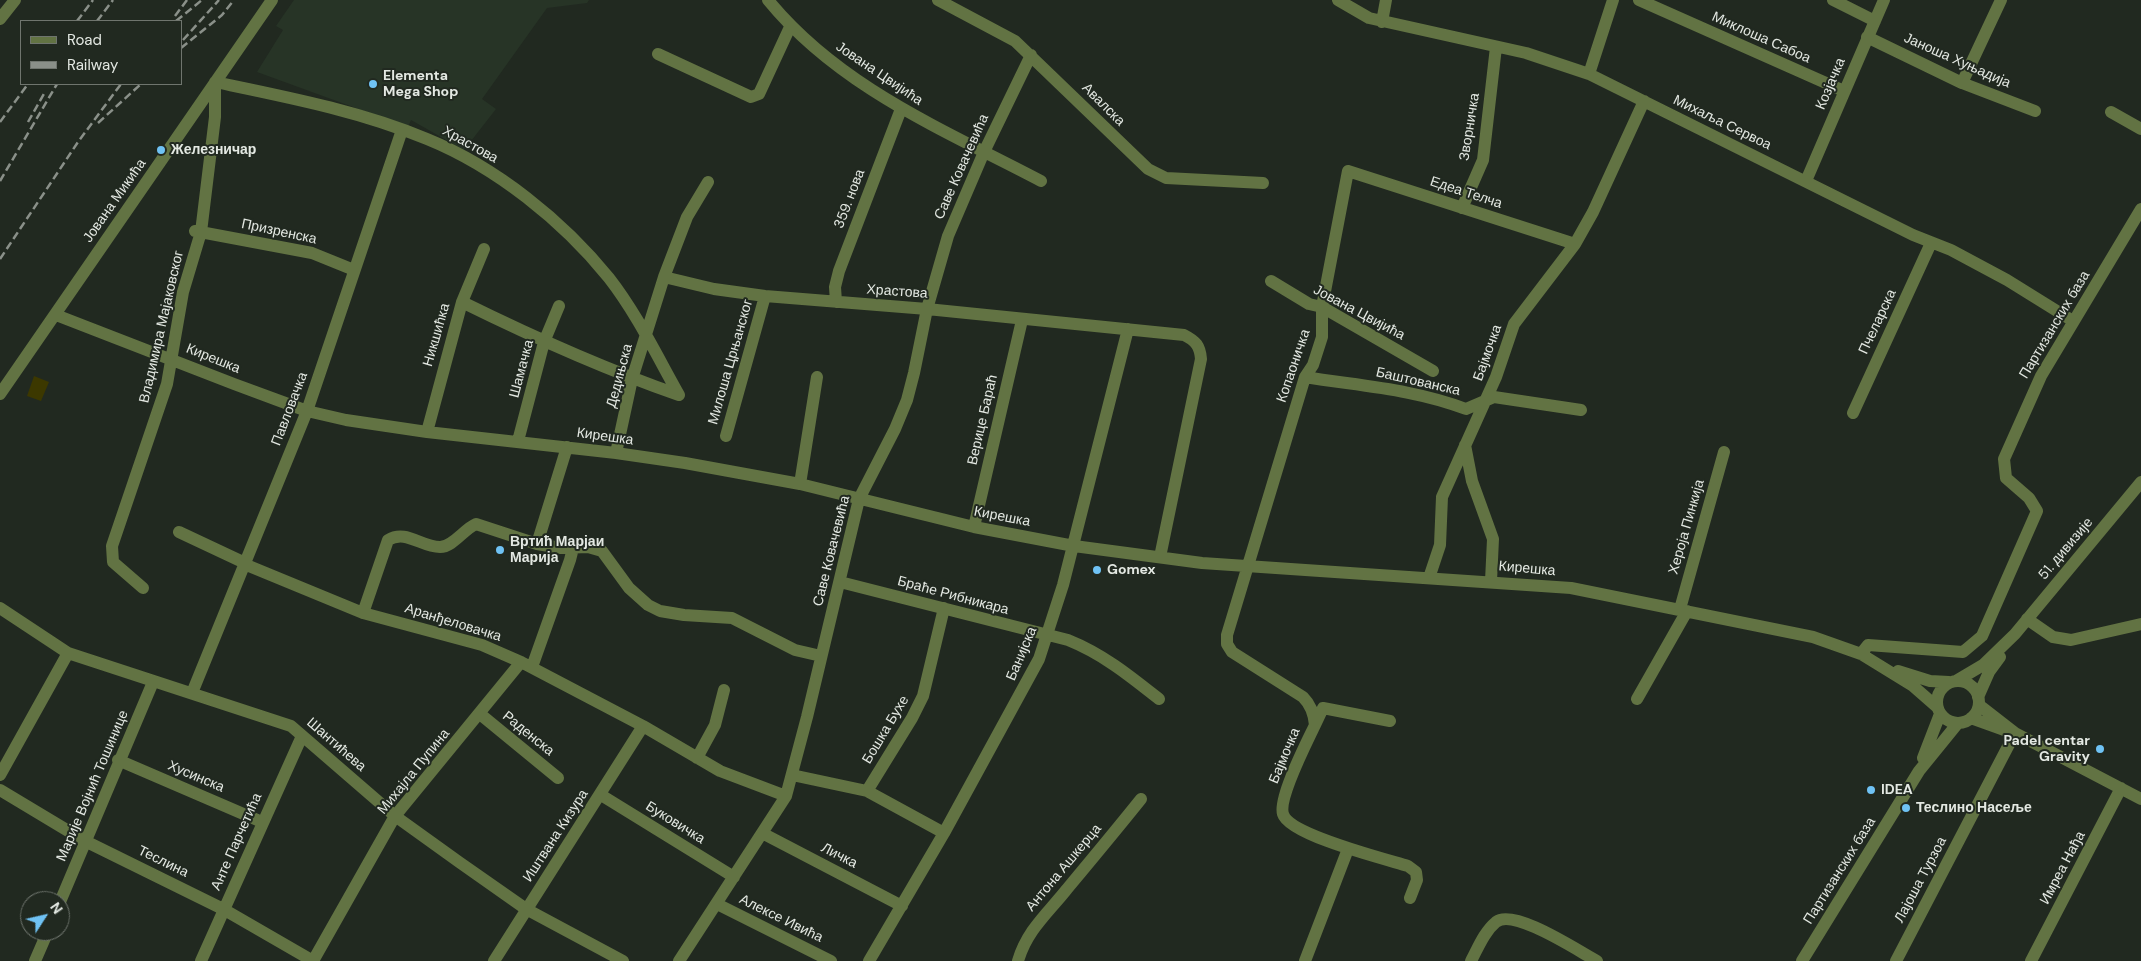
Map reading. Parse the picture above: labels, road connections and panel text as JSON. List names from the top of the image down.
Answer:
{
  "streets": {
    "street": [
      "Миклоша Сабоа",
      "Јаноша Хуњадија",
      "Јована Цвијића",
      "Козјачка",
      "Авалска",
      "Михаља Сервоа",
      "Зворничка",
      "Храстова",
      "Саве Ковачевића",
      "Едеа Телча",
      "359. нова",
      "Јована Микића",
      "Призренска",
      "Пчеларска",
      "Партизанских база",
      "Владимира Мајаковског",
      "Никшићка",
      "Бајмочка",
      "Кирешка",
      "Милоша Црњанског",
      "Копаоничка",
      "Шамачка",
      "Дедињска",
      "Баштованска",
      "Павловачка",
      "Верице Бараћ",
      "Хероја Пинкија",
      "51. дивизије",
      "Браће Рибникара",
      "Аранђеловачка",
      "Банијска",
      "Бошка Бухе",
      "Раденска",
      "Шантићева",
      "Михајла Пупина",
      "Хусинска",
      "Марије Војнић Тошинице",
      "Буковичка",
      "Иштвана Кизура",
      "Анте Парчетића",
      "Личка",
      "Теслина",
      "Антона Ашкерца",
      "Имреа Нађа",
      "Лајоша Турзоа",
      "Алексе Ивића"
    ]
  },
  "crossings": [
    ["Миклоша Сабоа", "Козјачка"],
    ["Јаноша Хуњадија", "Козјачка"],
    ["Јована Цвијића", "Саве Ковачевића"],
    ["Јована Цвијића", "359. нова"],
    ["Јована Цвијића", "Копаоничка"],
    ["Козјачка", "Михаља Сервоа"],
    ["Авалска", "Саве Ковачевића"],
    ["Михаља Сервоа", "Зворничка"],
    ["Михаља Сервоа", "Пчеларска"],
    ["Михаља Сервоа", "Партизанских база"],
    ["Михаља Сервоа", "Бајмочка"],
    ["Зворничка", "Едеа Телча"],
    ["Храстова", "Саве Ковачевића"],
    ["Храстова", "359. нова"],
    ["Храстова", "Јована Микића"],
    ["Храстова", "Владимира Мајаковског"],
    ["Храстова", "Милоша Црњанског"],
    ["Храстова", "Дедињска"],
    ["Храстова", "Павловачка"],
    ["Храстова", "Верице Бараћ"],
    ["Храстова", "Банијска"],
    ["Саве Ковачевића", "Кирешка"],
    ["Саве Ковачевића", "Браће Рибникара"],
    ["Саве Ковачевића", "Аранђеловачка"],
    ["Саве Ковачевића", "Буковичка"],
    ["Саве Ковачевића", "Личка"],
    ["Саве Ковачевића", "Алексе Ивића"],
    ["Едеа Телча", "Бајмочка"],
    ["Едеа Телча", "Копаоничка"],
    ["Јована Микића", "Владимира Мајаковског"],
    ["Јована Микића", "Кирешка"],
    ["Призренска", "Владимира Мајаковског"],
    ["Призренска", "Павловачка"],
    ["Партизанских база", "Кирешка"],
    ["Партизанских база", "51. дивизије"],
    ["Владимира Мајаковског", "Кирешка"],
    ["Никшићка", "Кирешка"],
    ["Бајмочка", "Кирешка"],
    ["Бајмочка", "Баштованска"],
    ["Кирешка", "Копаоничка"],
    ["Кирешка", "Шамачка"],
    ["Кирешка", "Дедињска"],
    ["Кирешка", "Павловачка"],
    ["Кирешка", "Верице Бараћ"],
    ["Кирешка", "Хероја Пинкија"],
    ["Кирешка", "51. дивизије"],
    ["Кирешка", "Банијска"],
    ["Копаоничка", "Баштованска"],
    ["Павловачка", "Аранђеловачка"],
    ["Павловачка", "Шантићева"],
    ["Браће Рибникара", "Банијска"],
    ["Браће Рибникара", "Бошка Бухе"],
    ["Аранђеловачка", "Михајла Пупина"],
    ["Аранђеловачка", "Иштвана Кизура"],
    ["Банијска", "Личка"],
    ["Раденска", "Михајла Пупина"],
    ["Шантићева", "Михајла Пупина"],
    ["Шантићева", "Марије Војнић Тошинице"],
    ["Шантићева", "Иштвана Кизура"],
    ["Шантићева", "Анте Парчетића"],
    ["Михајла Пупина", "Теслина"],
    ["Хусинска", "Марије Војнић Тошинице"],
    ["Хусинска", "Анте Парчетића"],
    ["Марије Војнић Тошинице", "Теслина"],
    ["Буковичка", "Иштвана Кизура"],
    ["Анте Парчетића", "Теслина"]
  ],
  "places": [
    "Elementa Mega Shop",
    "Железничар",
    "Вртић Марјаи Марија",
    "Gomex",
    "Padel centar Gravity",
    "IDEA",
    "Теслино Насеље"
  ],
  "legend": ["Road", "Railway"],
  "north": "top right"
}
